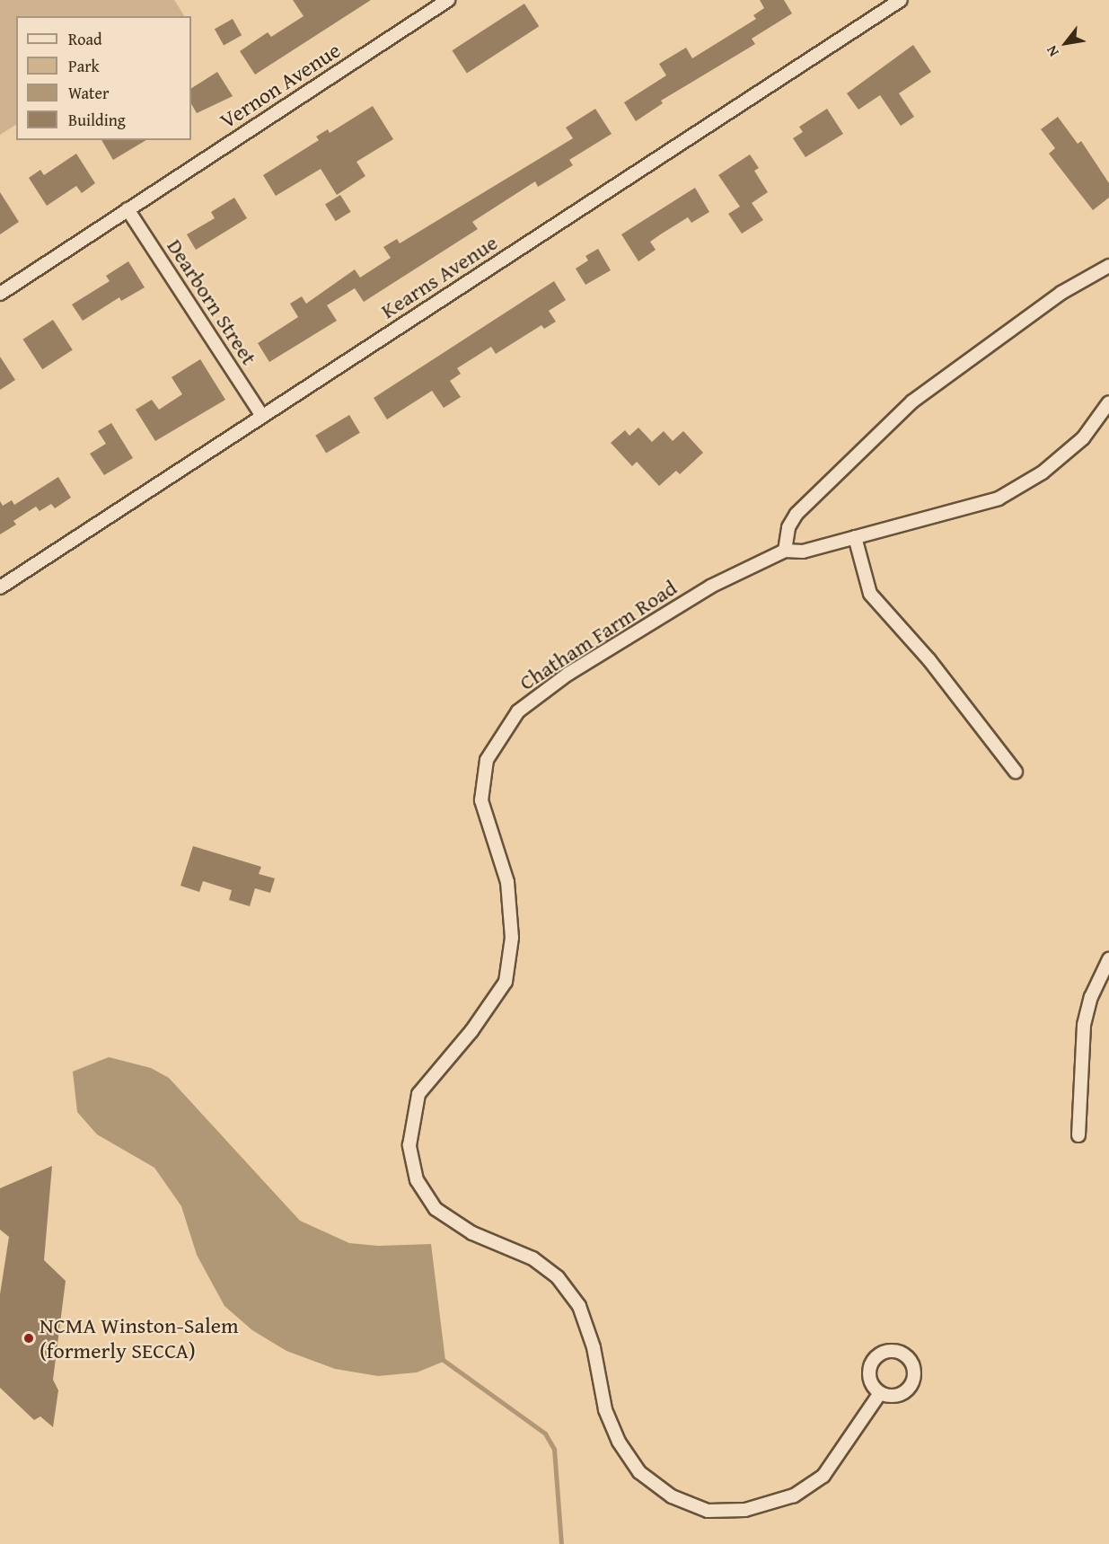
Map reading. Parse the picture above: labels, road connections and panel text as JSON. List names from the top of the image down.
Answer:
{
  "streets": {
    "street": [
      "Vernon Avenue",
      "Kearns Avenue",
      "Dearborn Street",
      "Chatham Farm Road"
    ]
  },
  "crossings": [
    ["Vernon Avenue", "Dearborn Street"],
    ["Kearns Avenue", "Dearborn Street"]
  ],
  "places": ["NCMA Winston-Salem (formerly SECCA)"],
  "legend": [
    "Road",
    "Park",
    "Water",
    "Building"
  ],
  "north": "bottom left"
}
